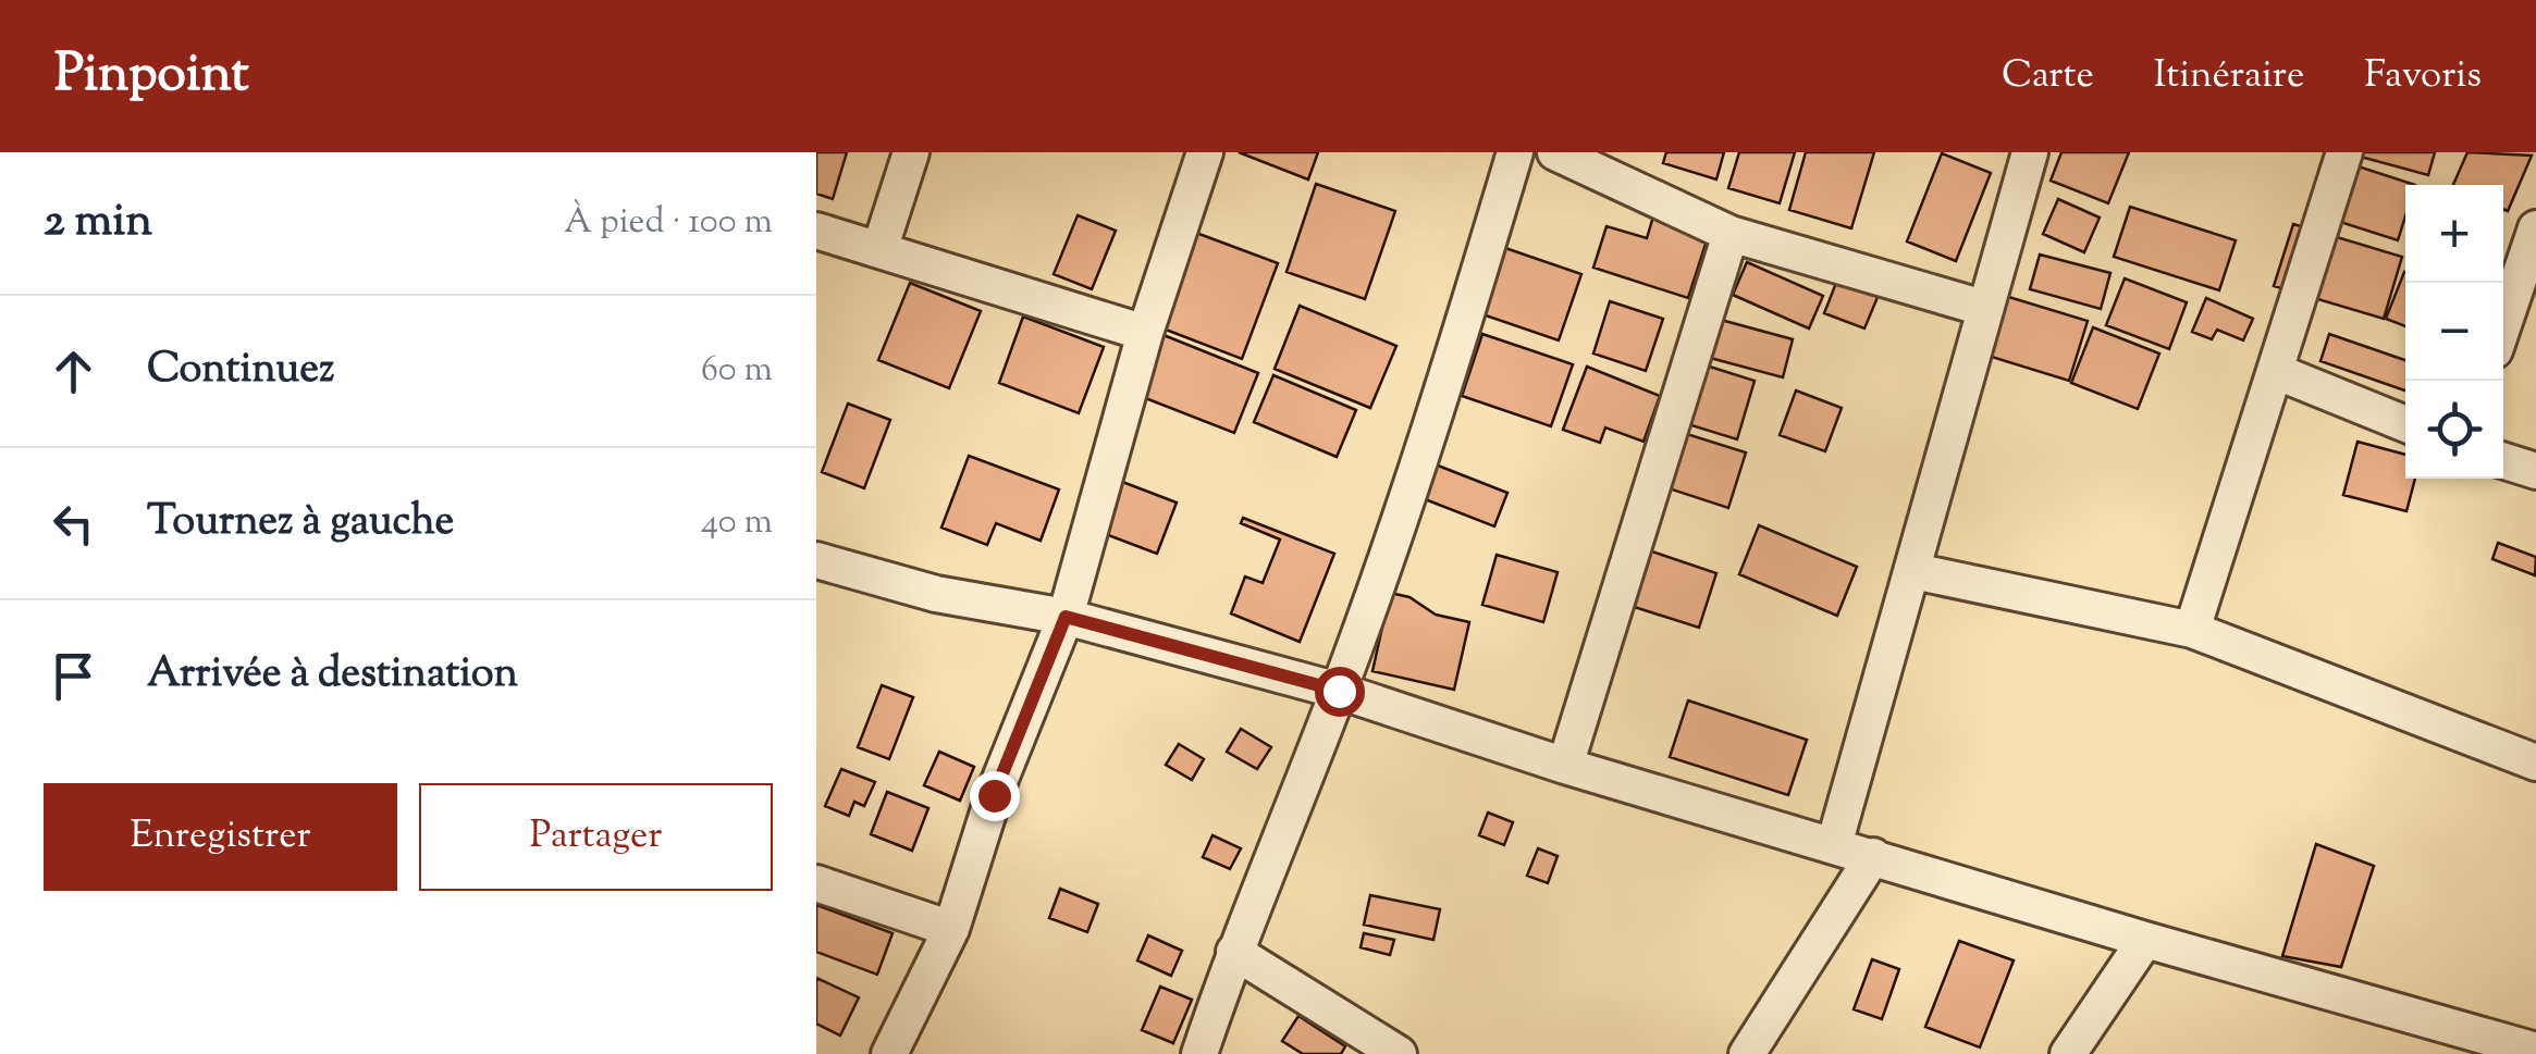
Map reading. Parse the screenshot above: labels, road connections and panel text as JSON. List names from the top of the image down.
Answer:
{
  "page": {
    "header": "Pinpoint",
    "nav": ["Carte", "Itinéraire", "Favoris"],
    "heading": ["2 min", "À pied · 100 m"],
    "map_buttons": ["+", "−"],
    "list": [
      ["Continuez", "60 m"],
      ["Tournez à gauche", "40 m"],
      "Arrivée à destination"
    ],
    "buttons": ["Enregistrer", "Partager"]
  }
}
